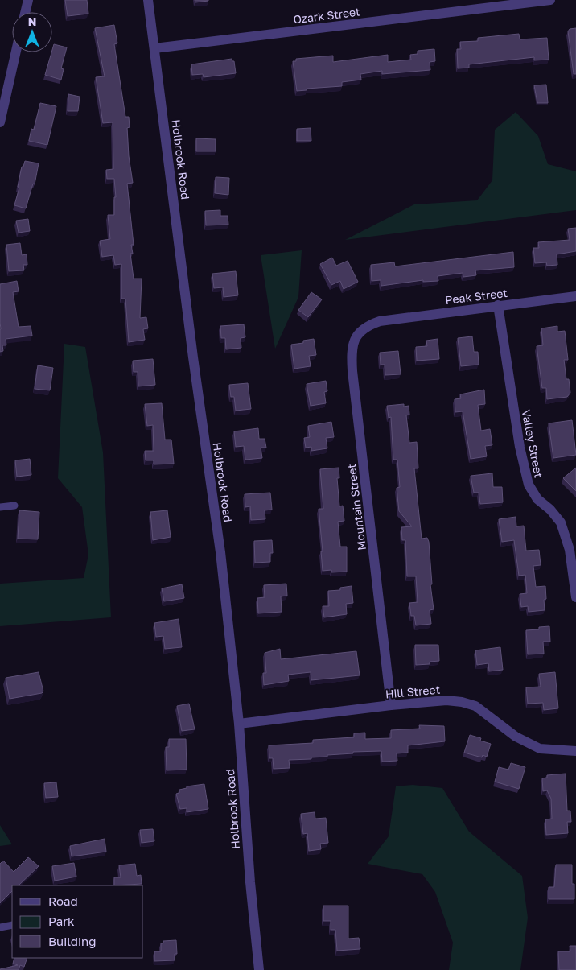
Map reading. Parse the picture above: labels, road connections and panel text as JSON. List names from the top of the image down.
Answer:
{
  "streets": {
    "street": [
      "Ozark Street",
      "Holbrook Road",
      "Peak Street",
      "Valley Street",
      "Mountain Street",
      "Hill Street"
    ]
  },
  "crossings": [
    ["Ozark Street", "Holbrook Road"],
    ["Holbrook Road", "Hill Street"],
    ["Peak Street", "Valley Street"],
    ["Peak Street", "Mountain Street"],
    ["Mountain Street", "Hill Street"]
  ],
  "legend": ["Road", "Park", "Building"],
  "north": "top"
}
